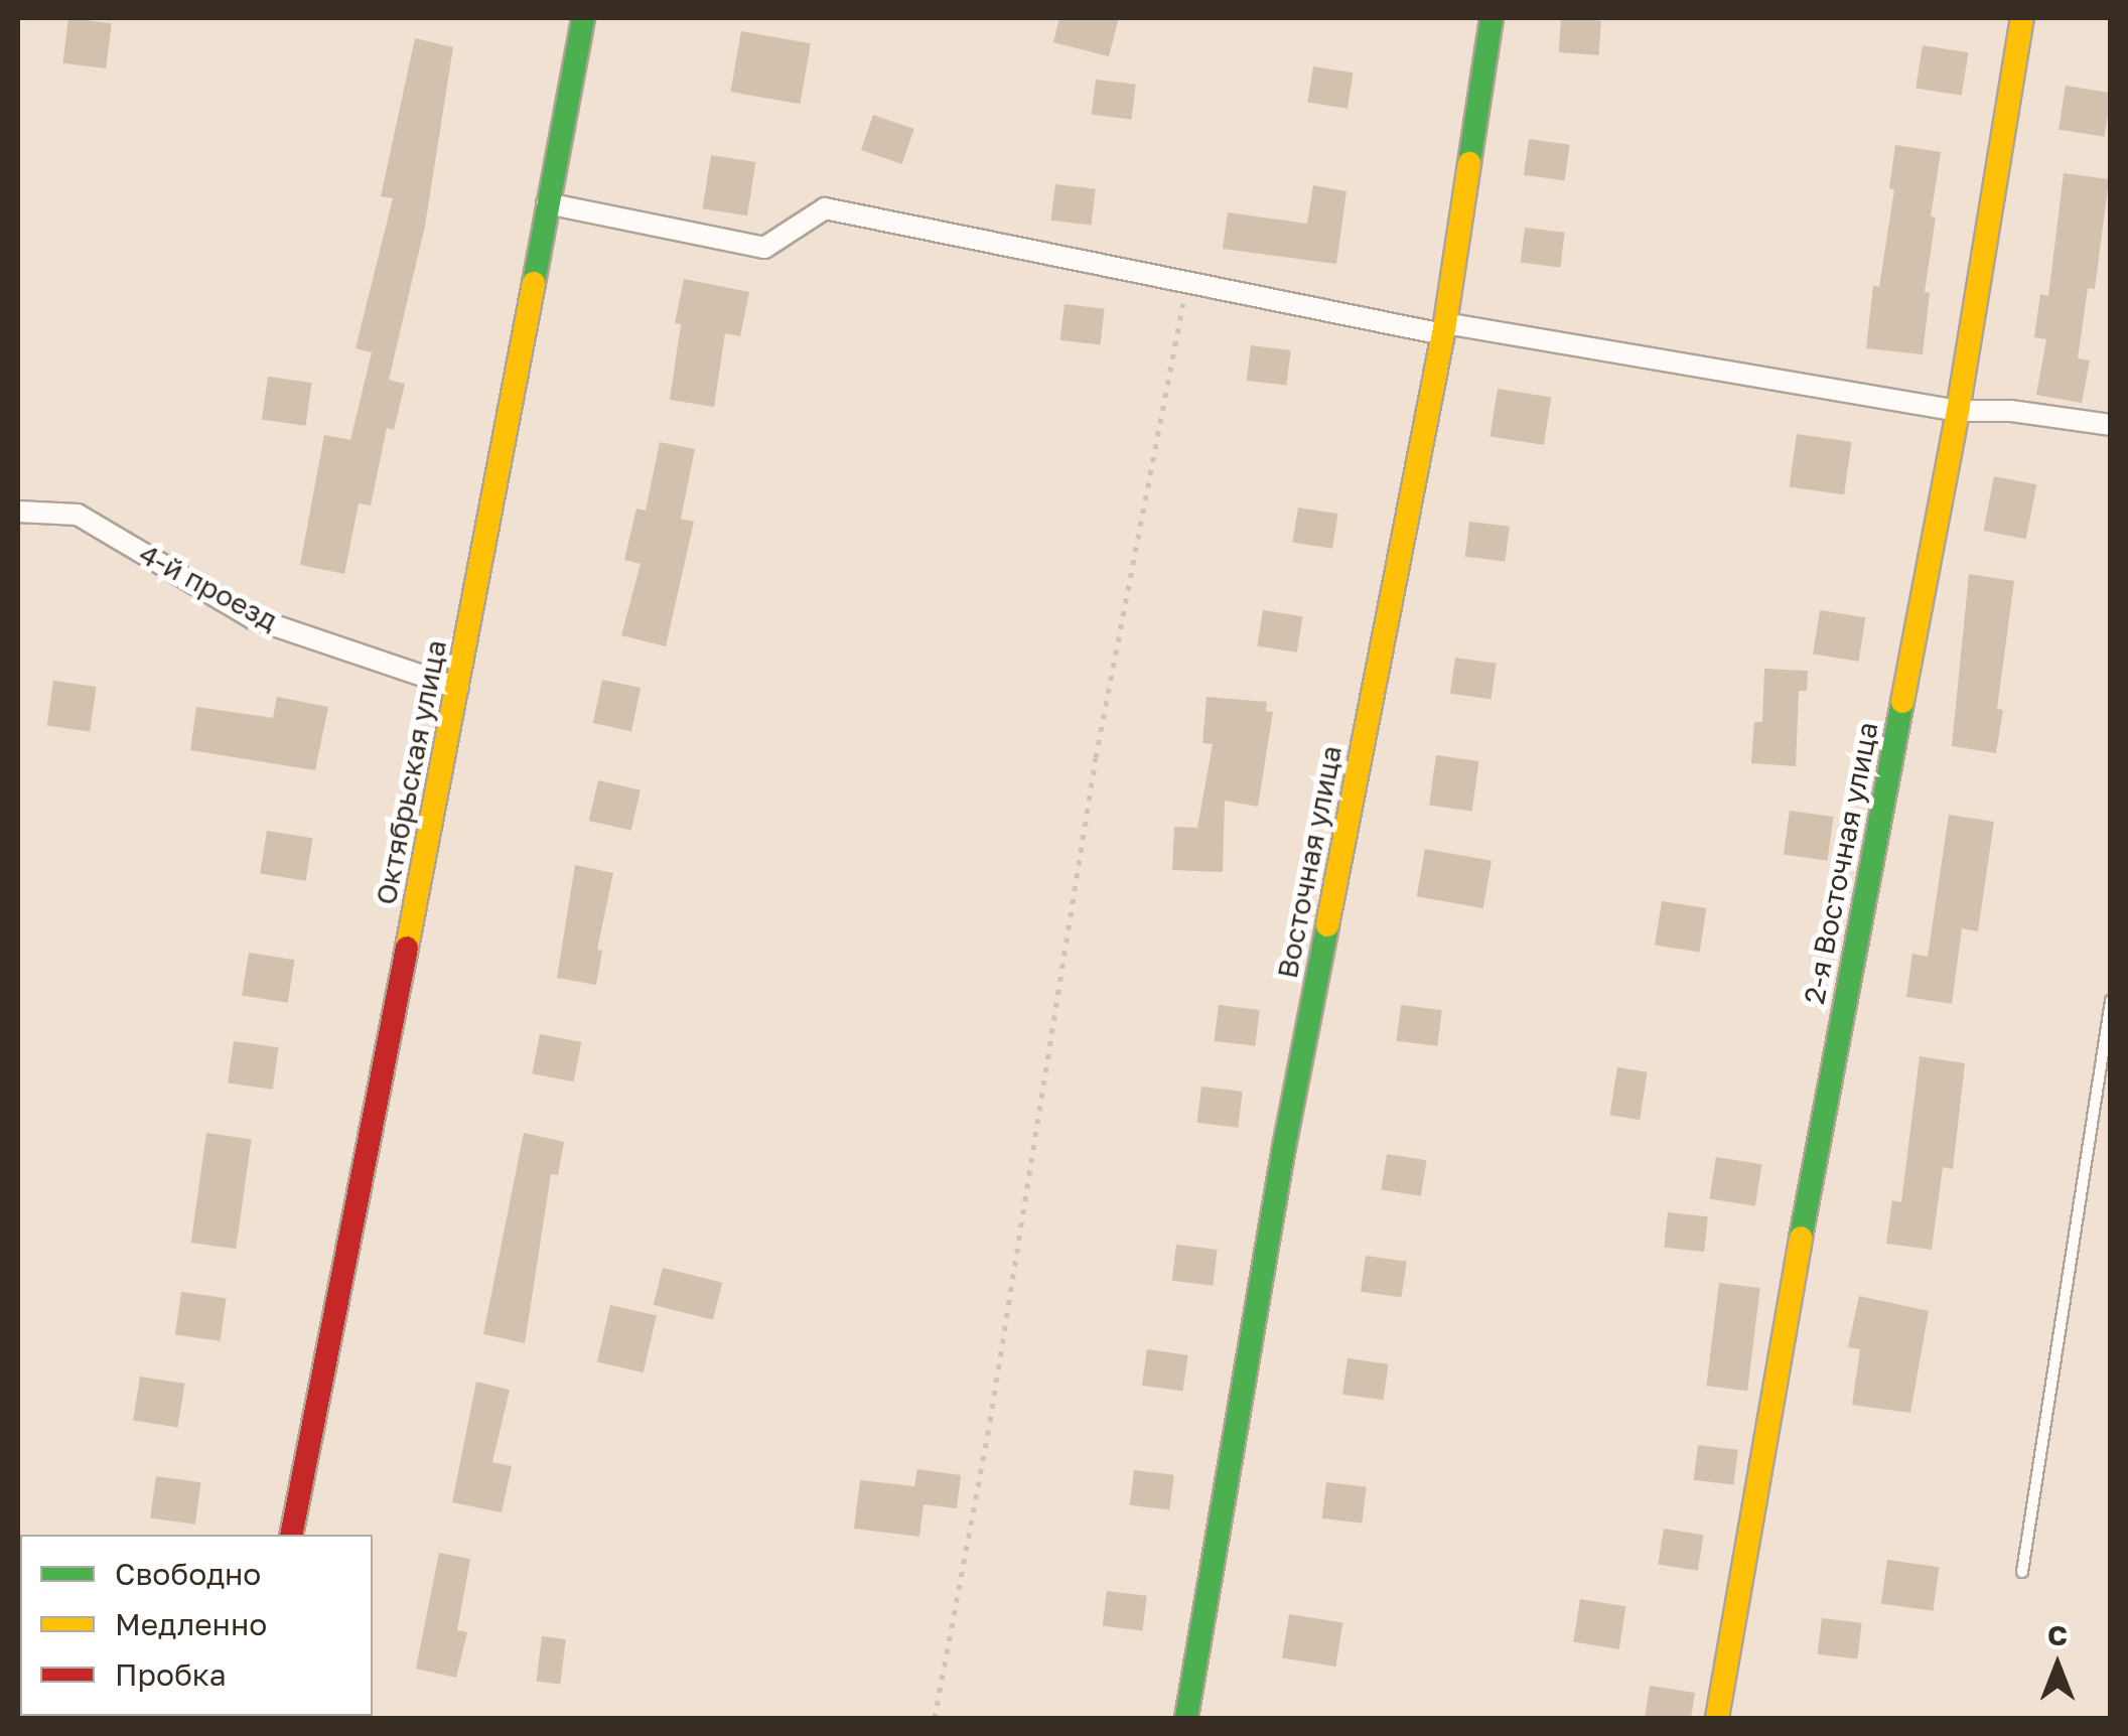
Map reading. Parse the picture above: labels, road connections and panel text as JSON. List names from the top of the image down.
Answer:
{
  "streets": {
    "street": [
      "4-й проезд",
      "Октябрьская улица",
      "Восточная улица",
      "2-я Восточная улица"
    ]
  },
  "crossings": [
    ["4-й проезд", "Октябрьская улица"]
  ],
  "legend": ["Свободно", "Медленно", "Пробка"],
  "north": "top"
}
